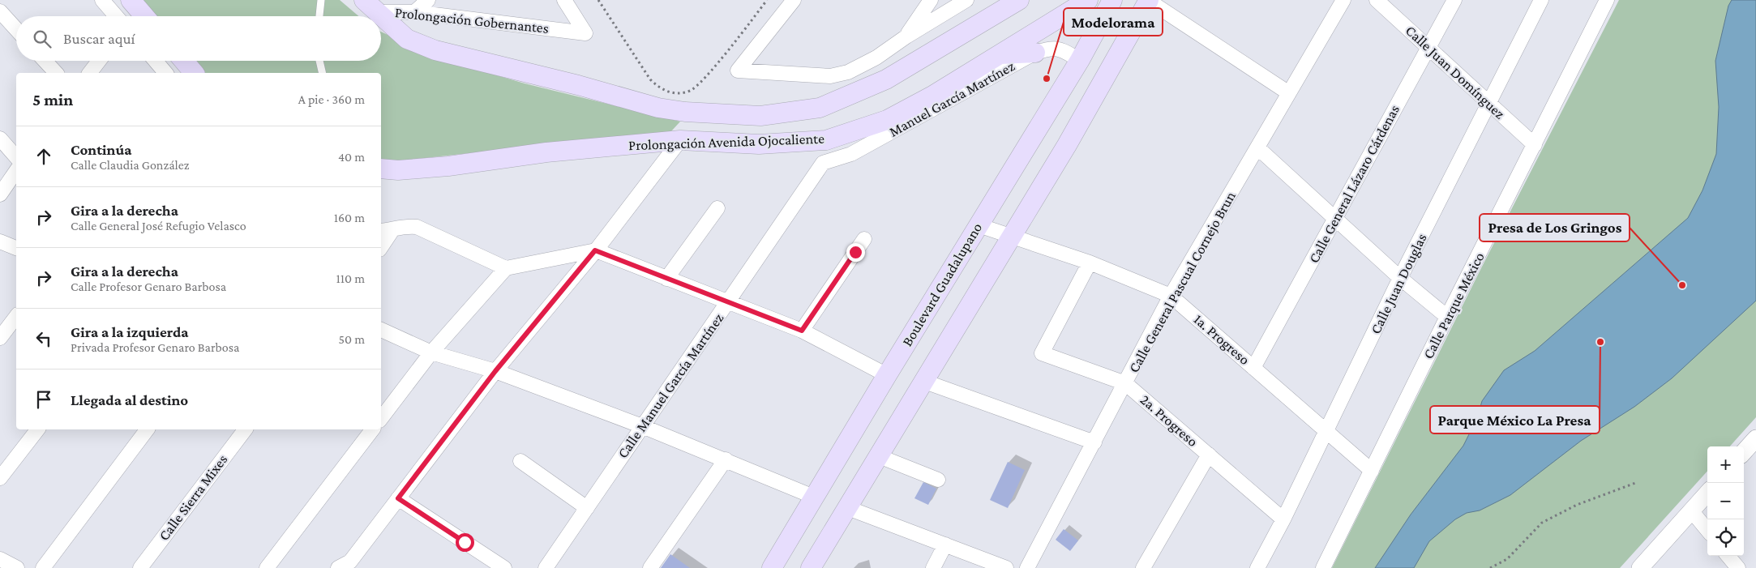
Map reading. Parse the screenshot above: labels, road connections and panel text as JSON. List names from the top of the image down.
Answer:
{
  "streets": {
    "main road": ["Prolongación Avenida Ojocaliente", "Boulevard Guadalupano"],
    "street": [
      "Prolongación Gobernantes",
      "Calle Juan Domínguez",
      "Manuel García Martínez",
      "Calle General Lázaro Cárdenas",
      "Calle General Pascual Cornejo Brun",
      "Calle Juan Douglas",
      "Calle Parque México",
      "1a. Progreso",
      "Calle Manuel García Martínez",
      "2a. Progreso",
      "Calle Sierra Mixes"
    ]
  },
  "crossings": [
    ["Prolongación Gobernantes", "Prolongación Avenida Ojocaliente"],
    ["Calle Juan Domínguez", "Calle General Lázaro Cárdenas"],
    ["Calle Juan Domínguez", "Calle Juan Douglas"],
    ["Calle Juan Domínguez", "Calle Parque México"],
    ["Manuel García Martínez", "Boulevard Guadalupano"],
    ["Manuel García Martínez", "Calle Manuel García Martínez"],
    ["Calle General Lázaro Cárdenas", "1a. Progreso"],
    ["Calle General Pascual Cornejo Brun", "1a. Progreso"],
    ["Calle General Pascual Cornejo Brun", "2a. Progreso"],
    ["Calle Juan Douglas", "1a. Progreso"],
    ["Calle Juan Douglas", "2a. Progreso"],
    ["Boulevard Guadalupano", "1a. Progreso"],
    ["Calle Parque México", "1a. Progreso"],
    ["1a. Progreso", "2a. Progreso"]
  ],
  "places": ["Modelorama", "Presa de Los Gringos", "Parque México La Presa"],
  "page": {
    "search": "Buscar aquí",
    "heading": ["5 min", "A pie · 360 m"],
    "list": [
      ["Continúa", "Calle Claudia González", "40 m"],
      ["Gira a la derecha", "Calle General José Refugio Velasco", "160 m"],
      ["Gira a la derecha", "Calle Profesor Genaro Barbosa", "110 m"],
      ["Gira a la izquierda", "Privada Profesor Genaro Barbosa", "50 m"],
      "Llegada al destino"
    ],
    "map_buttons": ["+", "−"]
  }
}
